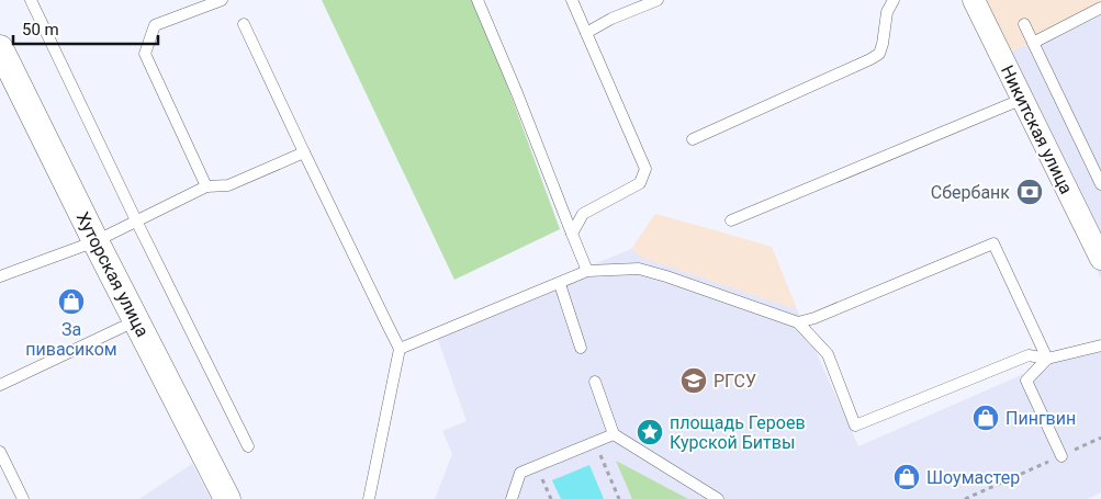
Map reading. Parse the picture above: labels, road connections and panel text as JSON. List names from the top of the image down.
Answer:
{
  "streets": {
    "street": ["Никитская улица", "Хуторская улица"]
  },
  "places": {
    "bank": ["Сбербанк"],
    "shop": ["За пивасиком", "Пингвин", "Шоумастер"],
    "school or university": ["РГСУ"],
    "place": ["площадь Героев Курской Битвы"]
  },
  "scale_bar": "50 m"
}
